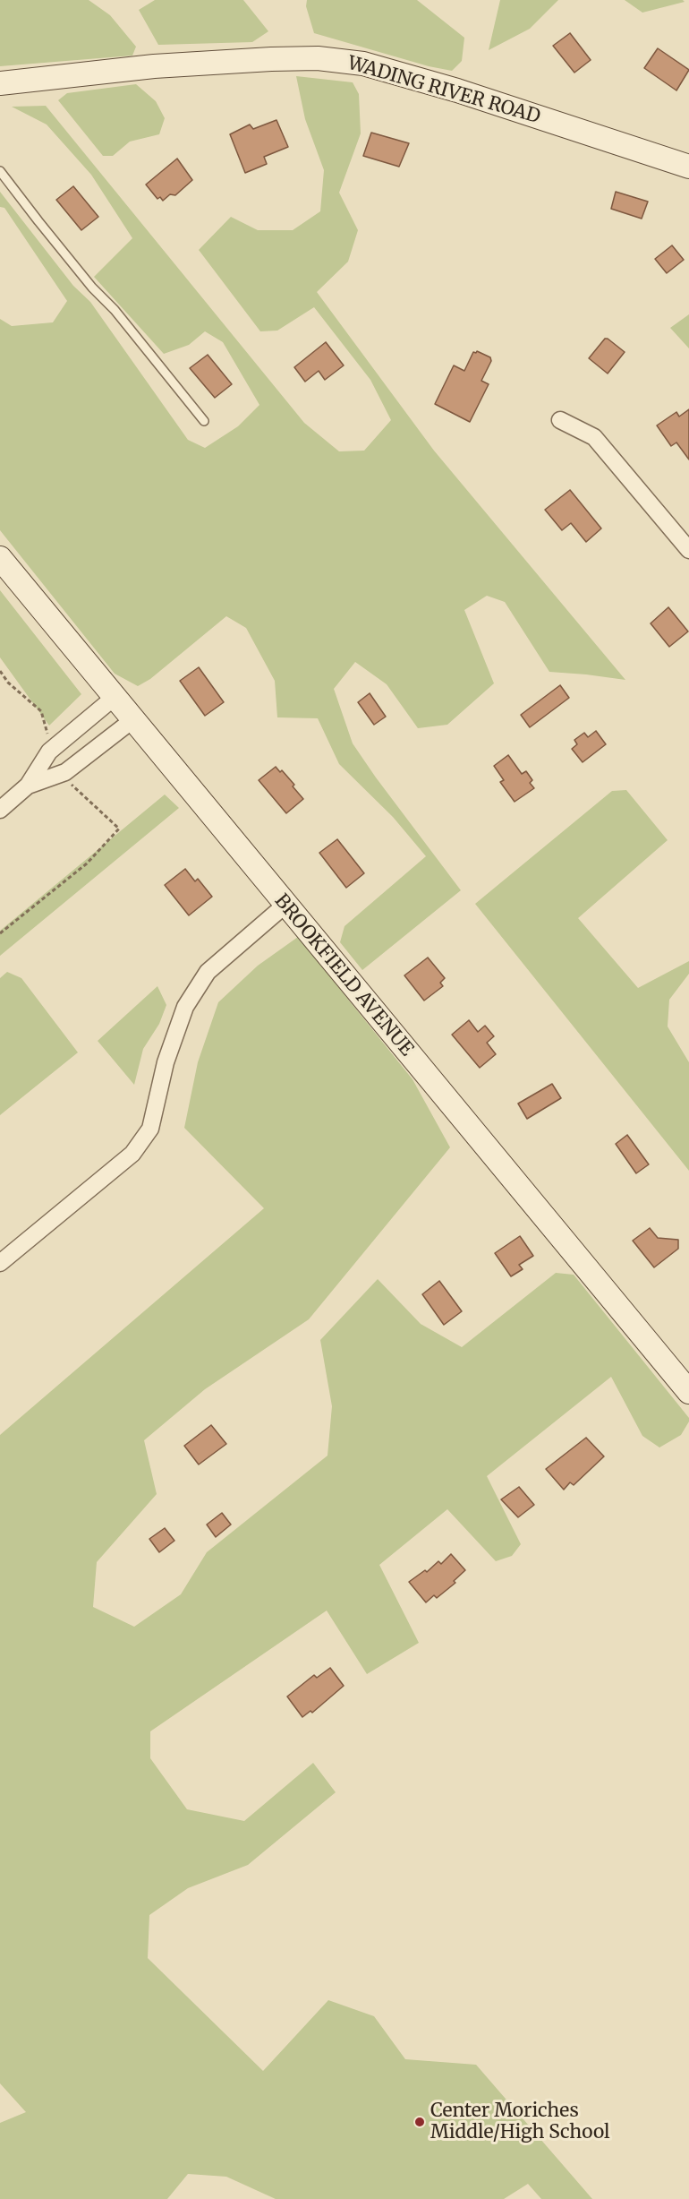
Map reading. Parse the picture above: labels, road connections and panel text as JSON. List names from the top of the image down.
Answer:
{
  "streets": {
    "main road": ["WADING RIVER ROAD", "BROOKFIELD AVENUE"]
  },
  "places": ["Center Moriches Middle/High School"]
}
